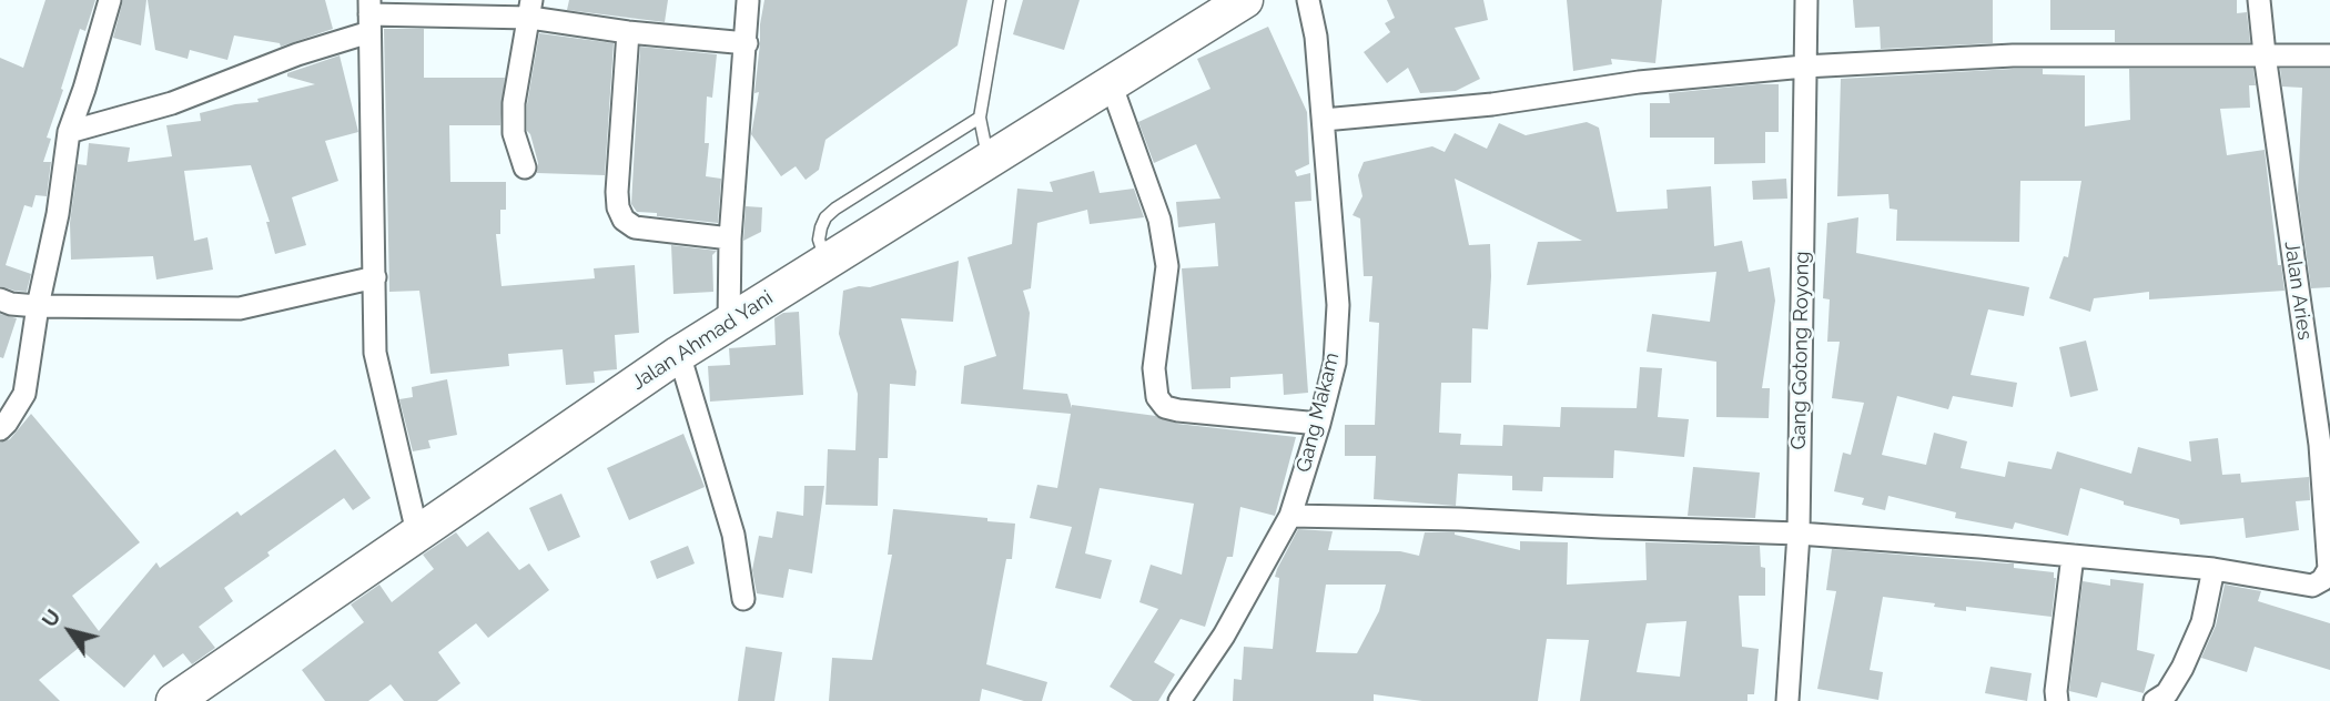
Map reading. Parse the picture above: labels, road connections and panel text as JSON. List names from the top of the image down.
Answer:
{
  "streets": {
    "highway": ["Jalan Ahmad Yani"],
    "street": ["Jalan Aries", "Gang Gotong Royong", "Gang Makam"]
  },
  "north": "top left"
}
